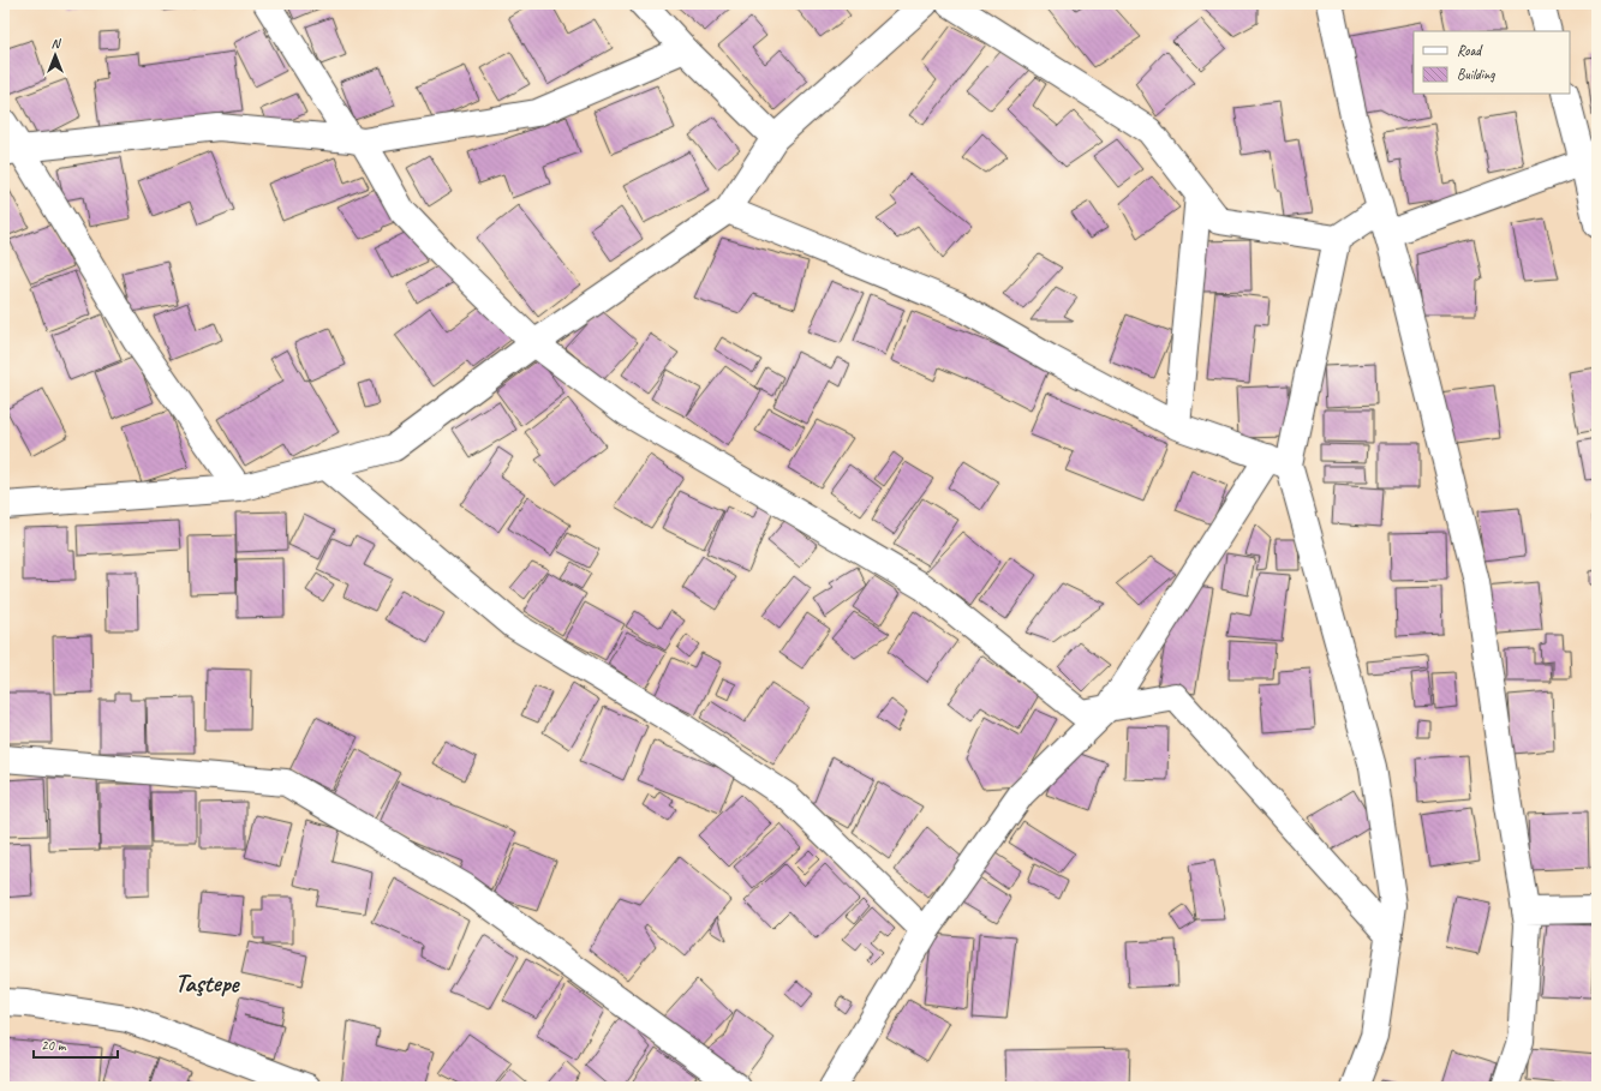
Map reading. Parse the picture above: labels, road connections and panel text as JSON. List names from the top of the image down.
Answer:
{
  "districts": ["Taştepe"],
  "legend": ["Road", "Building"],
  "scale_bar": "20 m",
  "north": "top"
}
